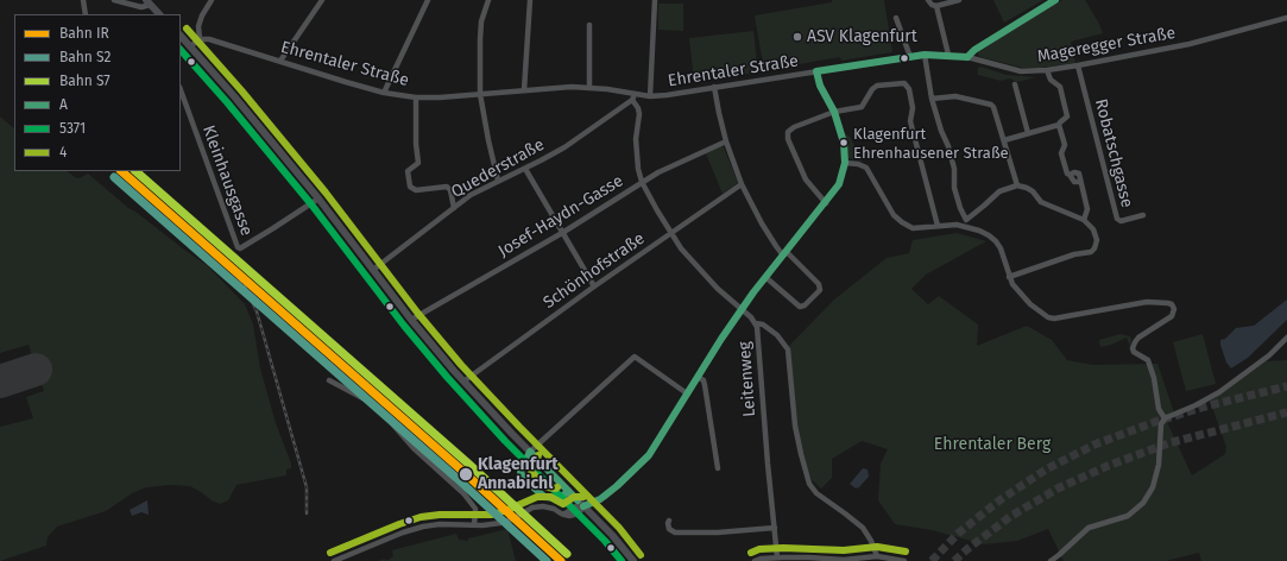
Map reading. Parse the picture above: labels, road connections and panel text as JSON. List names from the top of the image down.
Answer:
{
  "streets": {
    "street": [
      "Mageregger Straße",
      "Ehrentaler Straße",
      "Robatschgasse",
      "Quederstraße",
      "Kleinhausgasse",
      "Josef-Haydn-Gasse",
      "Schönhofstraße",
      "Leitenweg"
    ]
  },
  "crossings": [
    ["Mageregger Straße", "Ehrentaler Straße"],
    ["Mageregger Straße", "Robatschgasse"],
    ["Quederstraße", "Leitenweg"],
    ["Josef-Haydn-Gasse", "Leitenweg"],
    ["Schönhofstraße", "Leitenweg"]
  ],
  "parks": ["Ehrentaler Berg"],
  "places": ["ASV Klagenfurt", "Klagenfurt Ehrenhausener Straße", "Klagenfurt Annabichl"],
  "lines": [
    "transit line A",
    "transit line 4",
    "transit line 5371",
    "rail line IR",
    "rail line S7",
    "rail line S2"
  ],
  "legend": [
    "Bahn IR",
    "Bahn S2",
    "Bahn S7",
    "A",
    "5371",
    "4"
  ]
}
